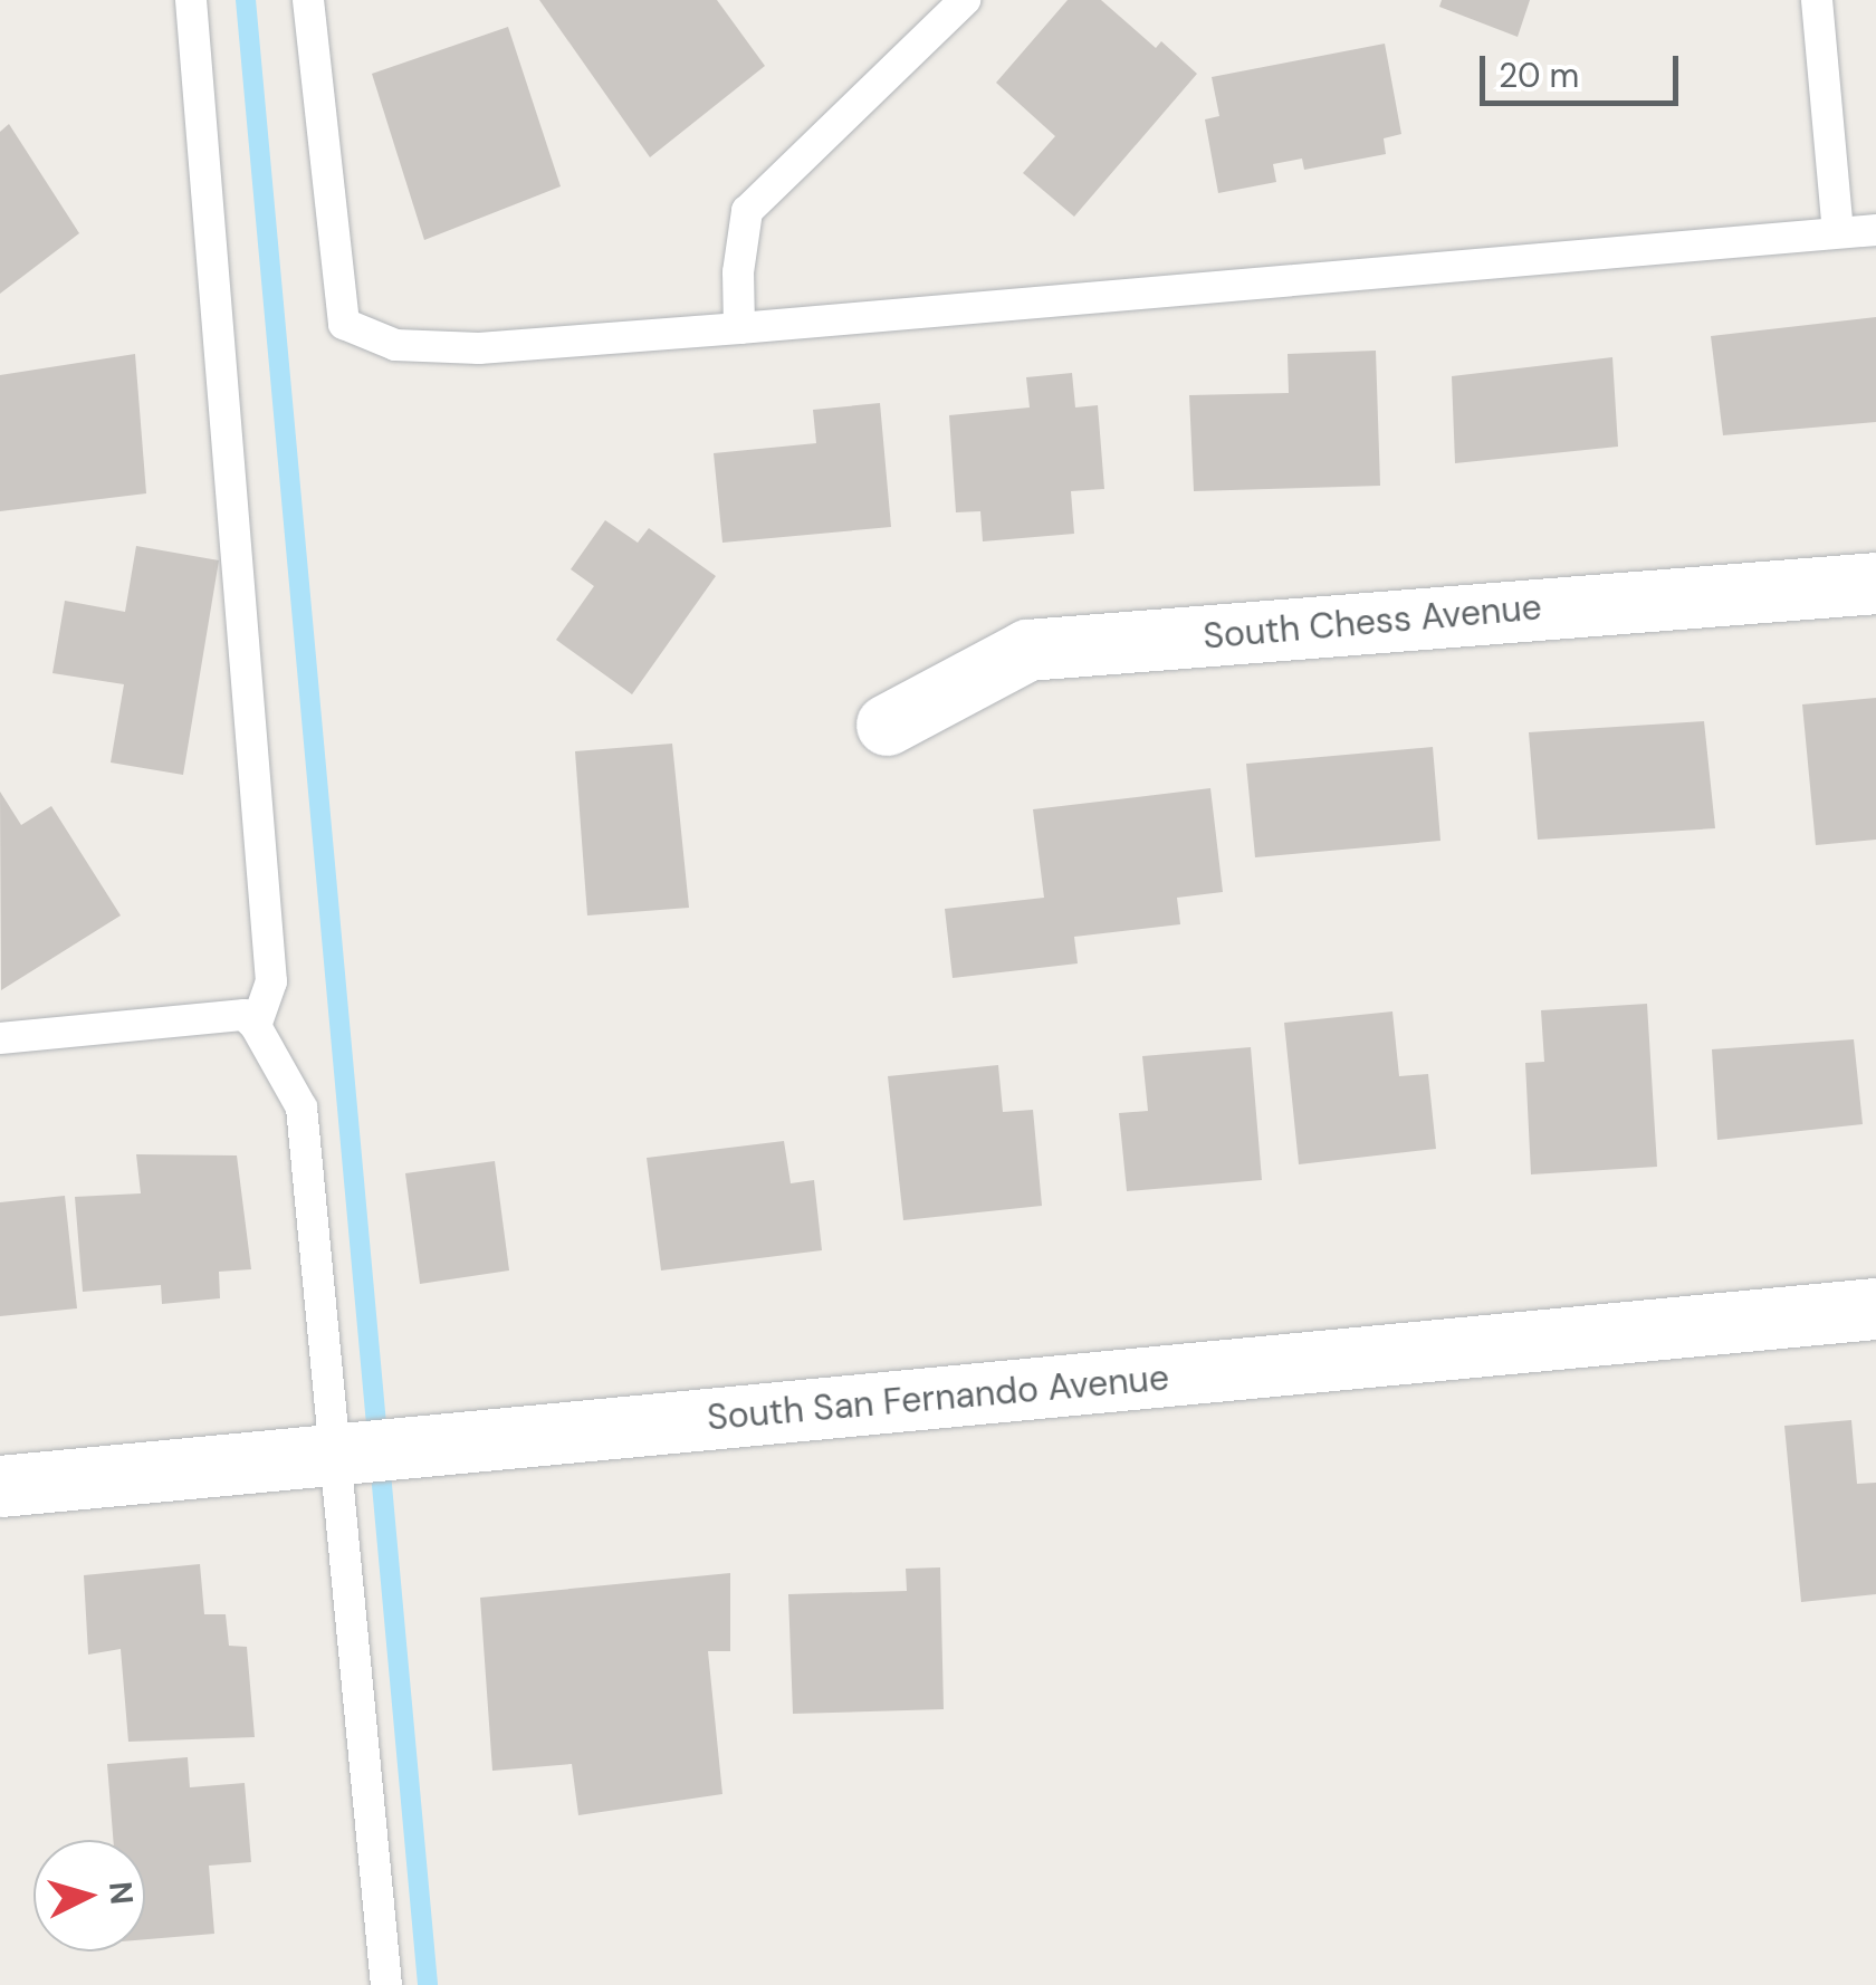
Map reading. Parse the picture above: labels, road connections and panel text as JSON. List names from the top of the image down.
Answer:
{
  "streets": {
    "street": ["South Chess Avenue", "South San Fernando Avenue"]
  },
  "scale_bar": "20 m",
  "north": "right"
}
